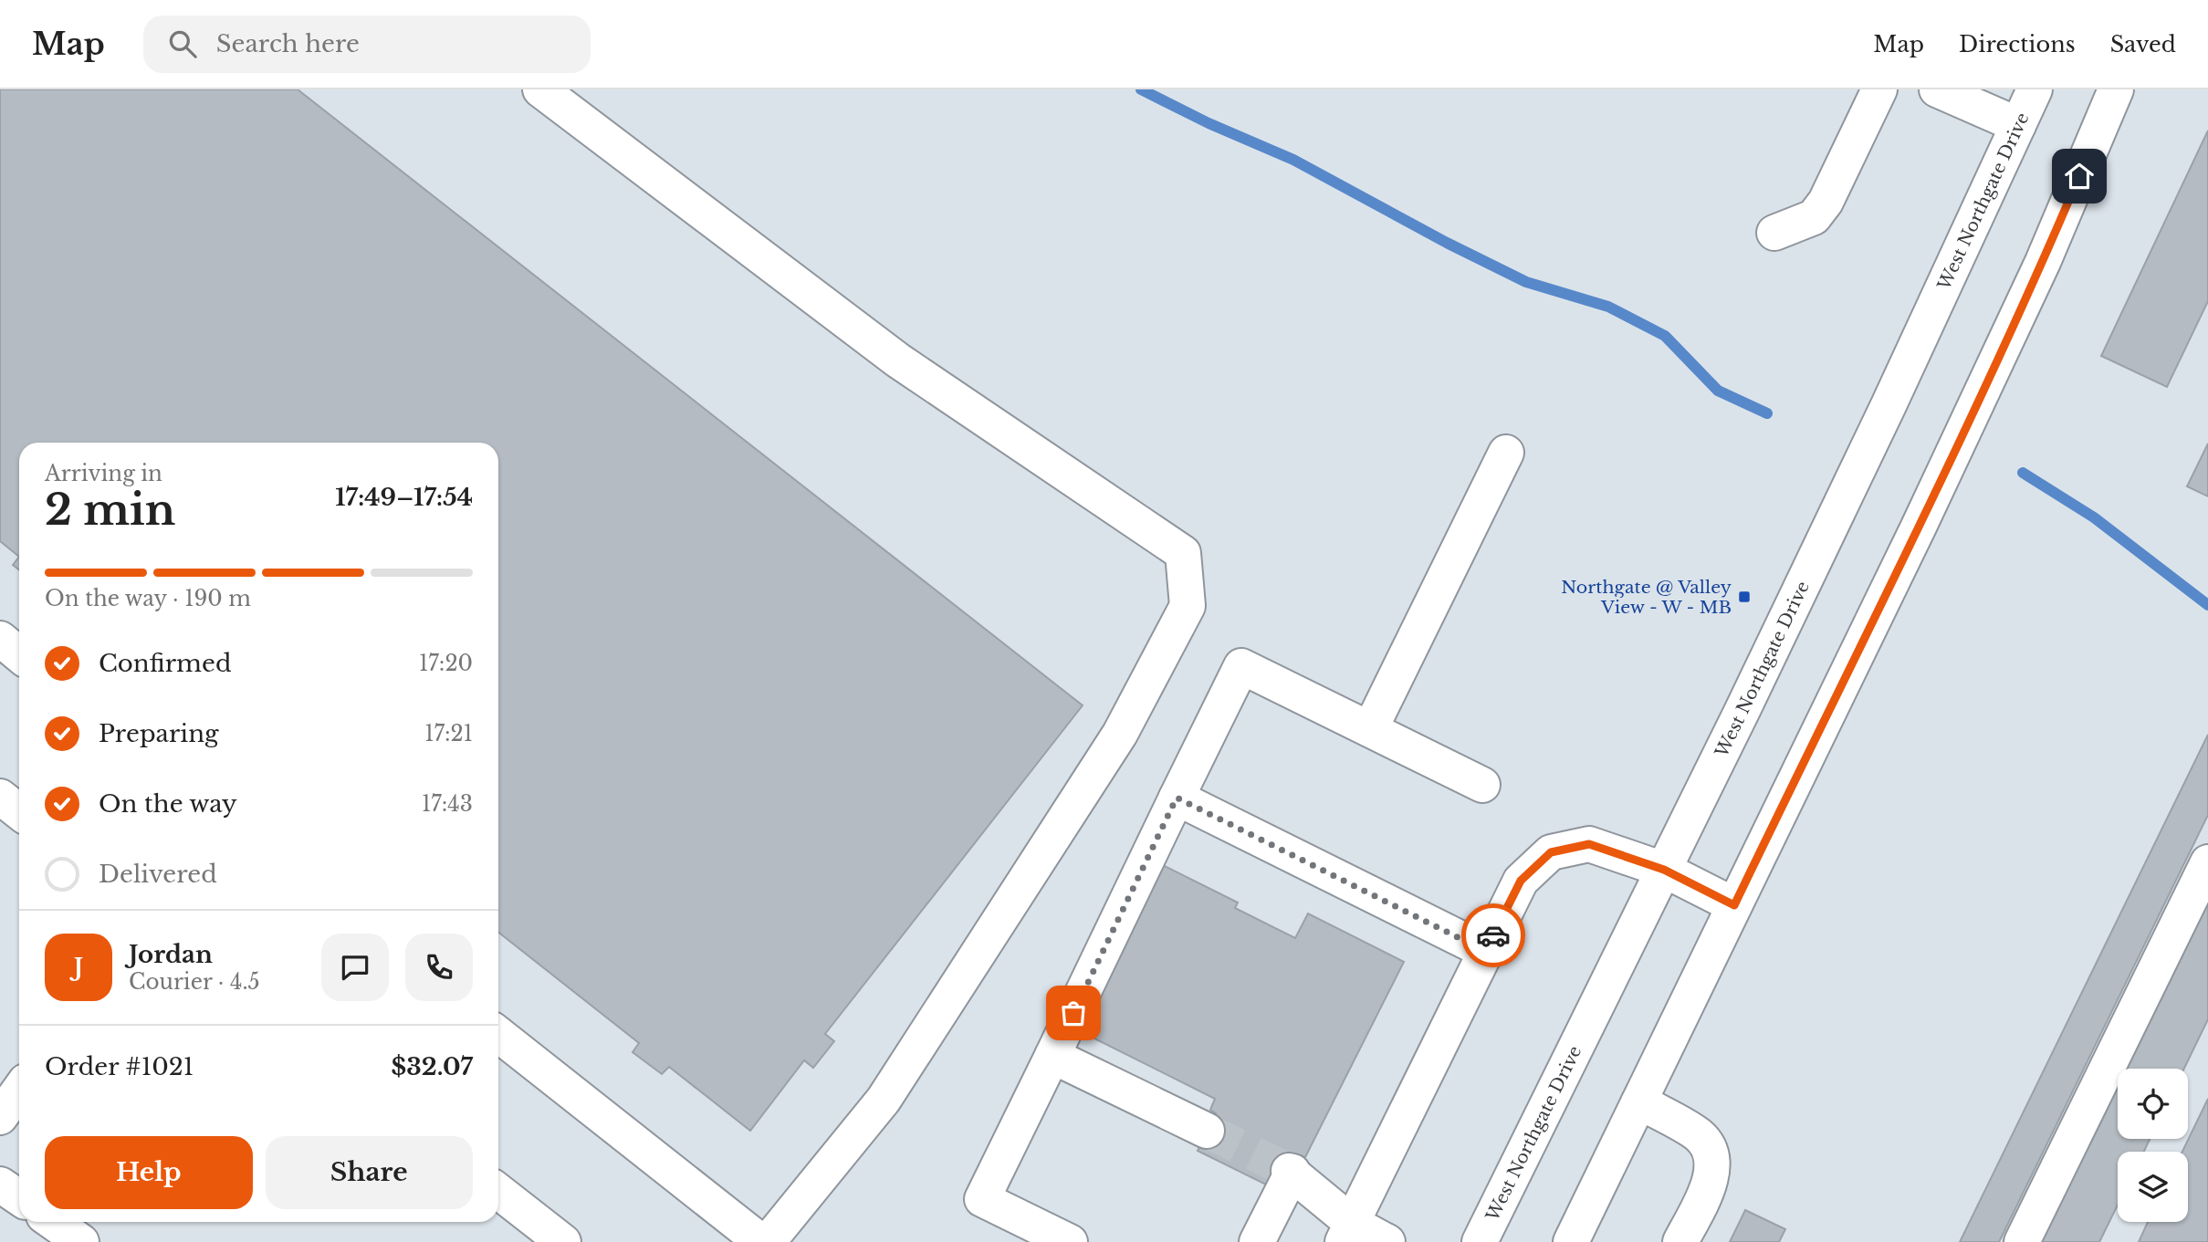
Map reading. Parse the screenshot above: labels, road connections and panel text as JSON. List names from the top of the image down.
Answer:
{
  "streets": {
    "main road": ["West Northgate Drive"]
  },
  "places": {
    "transit": ["Northgate @ Valley View - W - MB"]
  },
  "page": {
    "header": "Map",
    "search": "Search here",
    "nav": ["Map", "Directions", "Saved"],
    "heading": ["2 min", "Arriving in", "17:49–17:54"],
    "panel": [
      "Jordan",
      "Courier · 4.5",
      "Order #1021",
      "$32.07"
    ],
    "bar": "On the way · 190 m",
    "list": [
      ["Confirmed", "17:20"],
      ["Preparing", "17:21"],
      ["On the way", "17:43"],
      "Delivered"
    ],
    "round": "J",
    "buttons": ["Help", "Share"]
  }
}
